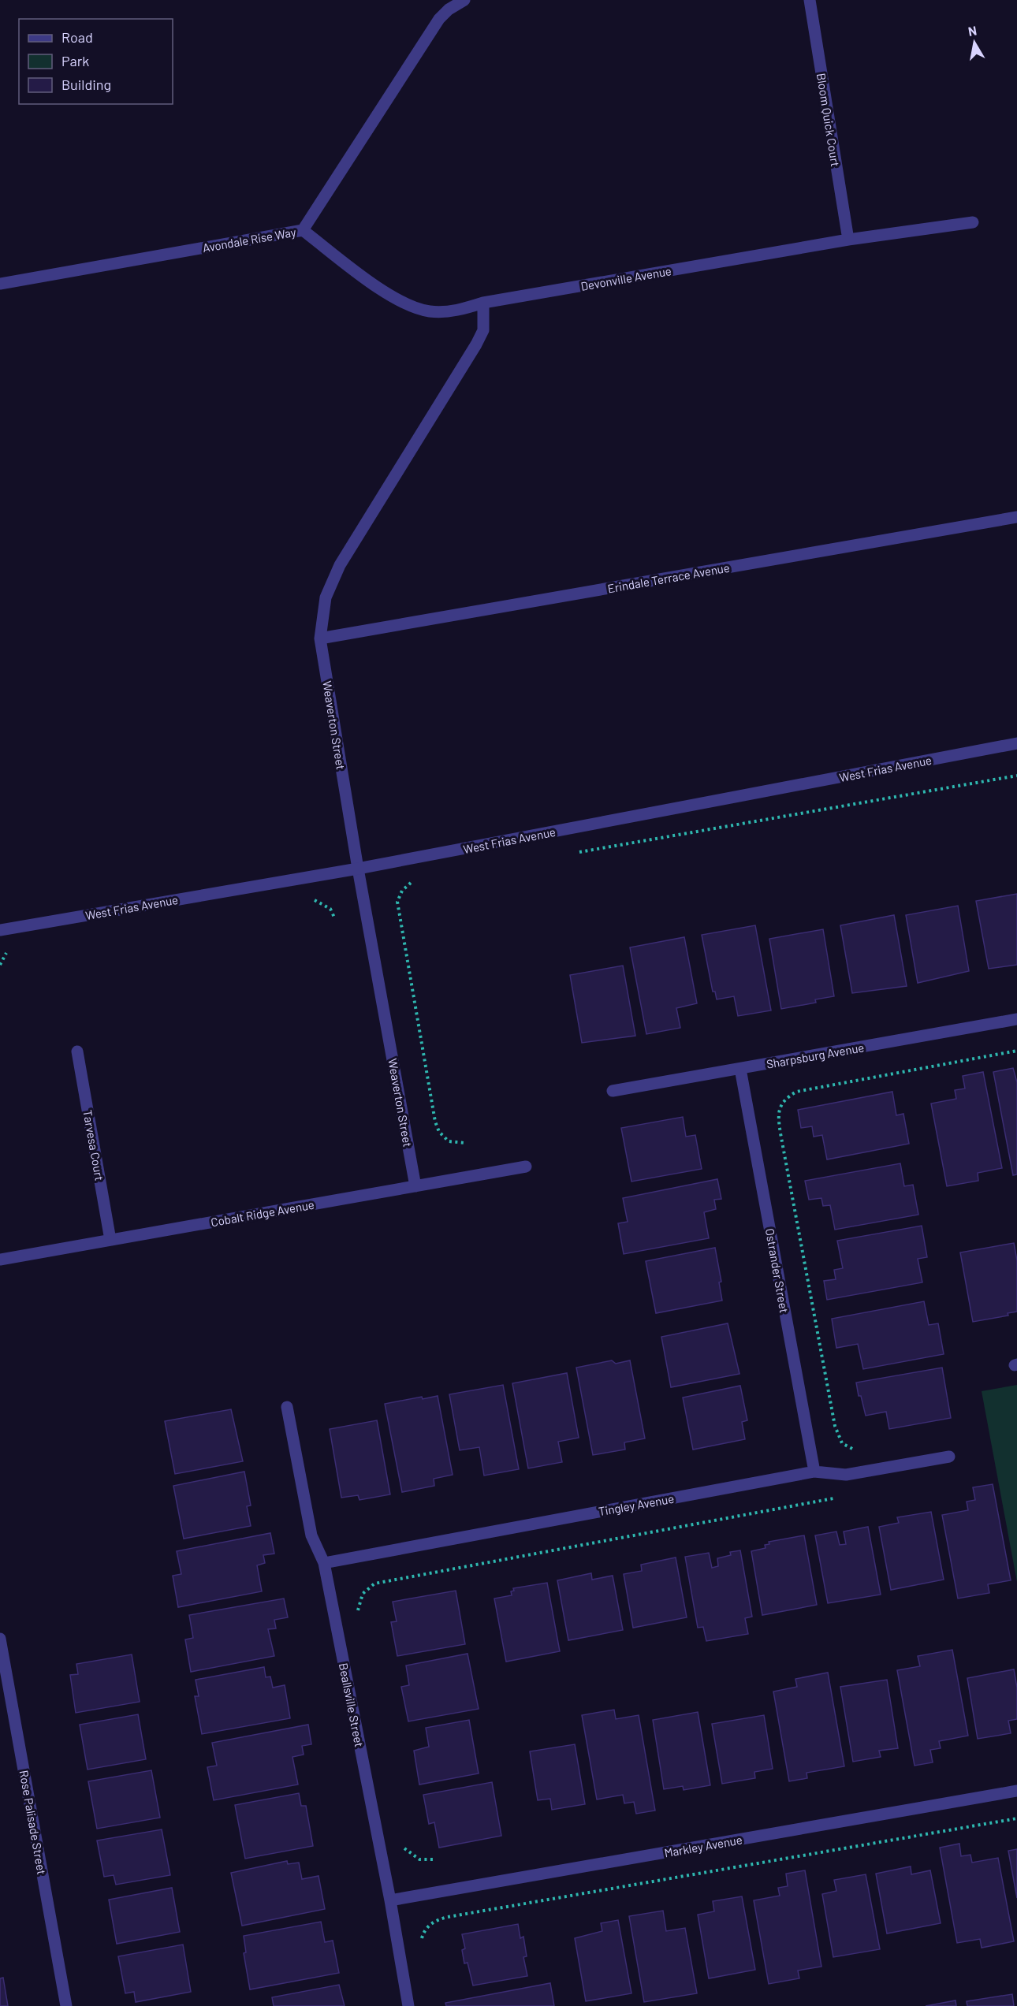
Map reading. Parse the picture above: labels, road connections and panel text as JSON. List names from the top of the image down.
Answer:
{
  "streets": {
    "street": [
      "Bloom Quick Court",
      "Avondale Rise Way",
      "Devonville Avenue",
      "Erindale Terrace Avenue",
      "Weaverton Street",
      "West Frias Avenue",
      "Sharpsburg Avenue",
      "Tarvesa Court",
      "Cobalt Ridge Avenue",
      "Ostrander Street",
      "Tingley Avenue",
      "Beallsville Street",
      "Rose Palisade Street",
      "Markley Avenue"
    ]
  },
  "crossings": [
    ["Bloom Quick Court", "Devonville Avenue"],
    ["Avondale Rise Way", "Devonville Avenue"],
    ["Devonville Avenue", "Weaverton Street"],
    ["Erindale Terrace Avenue", "Weaverton Street"],
    ["Weaverton Street", "West Frias Avenue"],
    ["Weaverton Street", "Cobalt Ridge Avenue"],
    ["Sharpsburg Avenue", "Ostrander Street"],
    ["Tarvesa Court", "Cobalt Ridge Avenue"],
    ["Ostrander Street", "Tingley Avenue"],
    ["Tingley Avenue", "Beallsville Street"],
    ["Beallsville Street", "Markley Avenue"]
  ],
  "legend": ["Road", "Park", "Building"],
  "north": "top"
}
